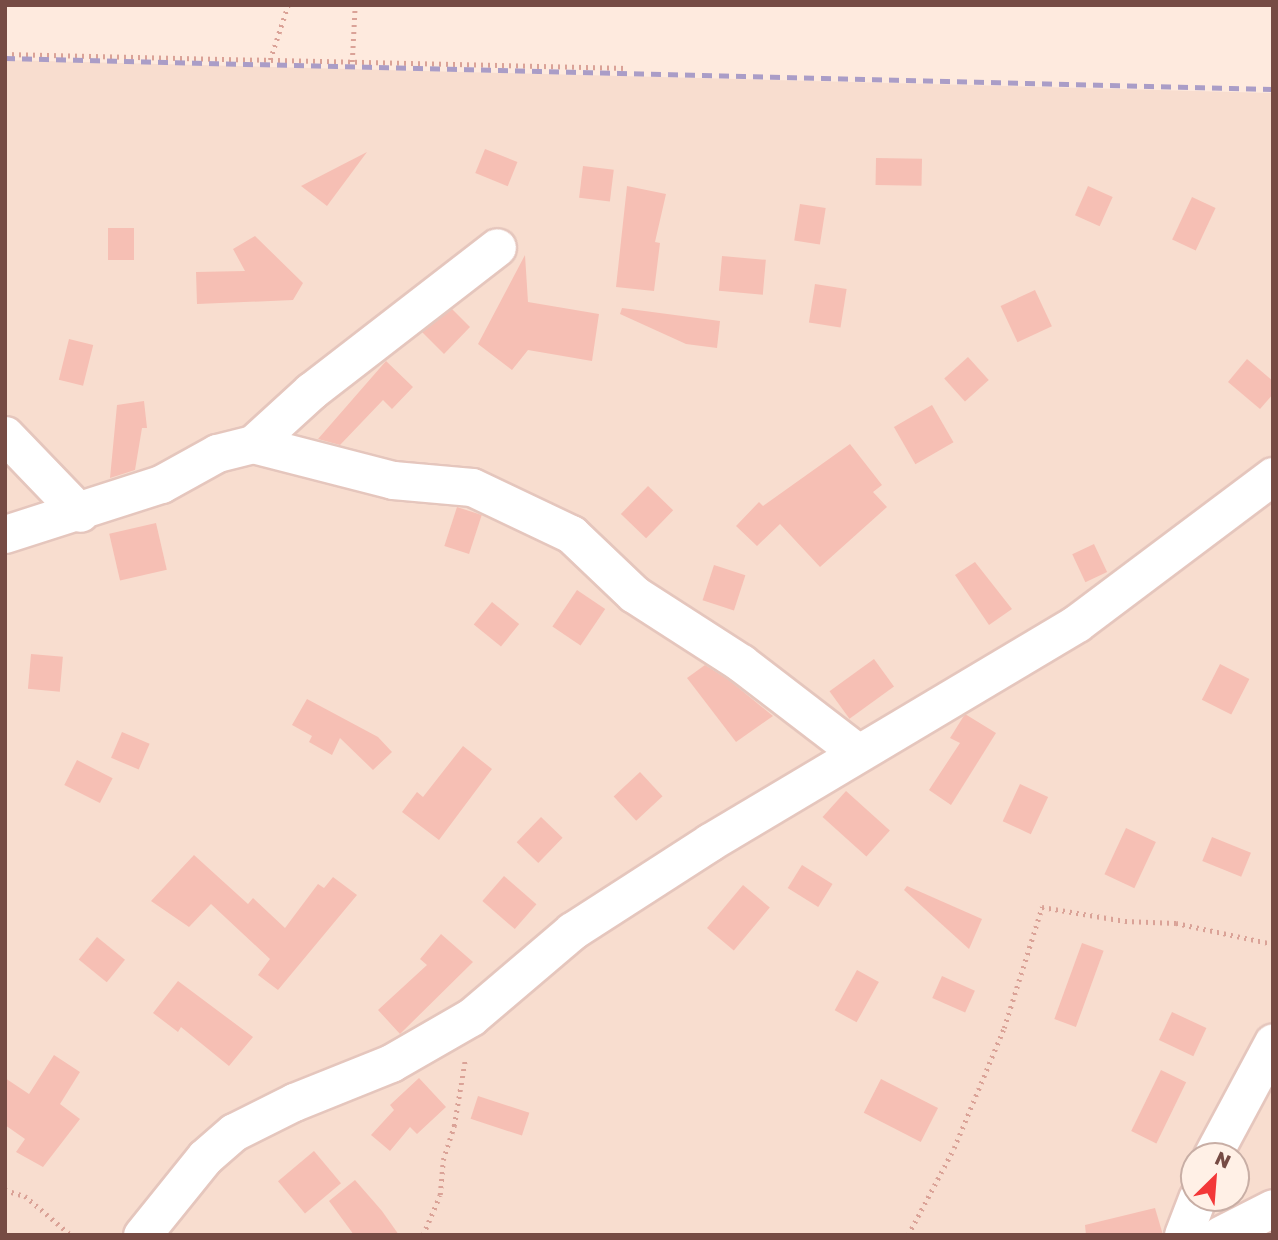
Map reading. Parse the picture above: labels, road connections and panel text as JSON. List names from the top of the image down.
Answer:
{
  "north": "top right"
}
